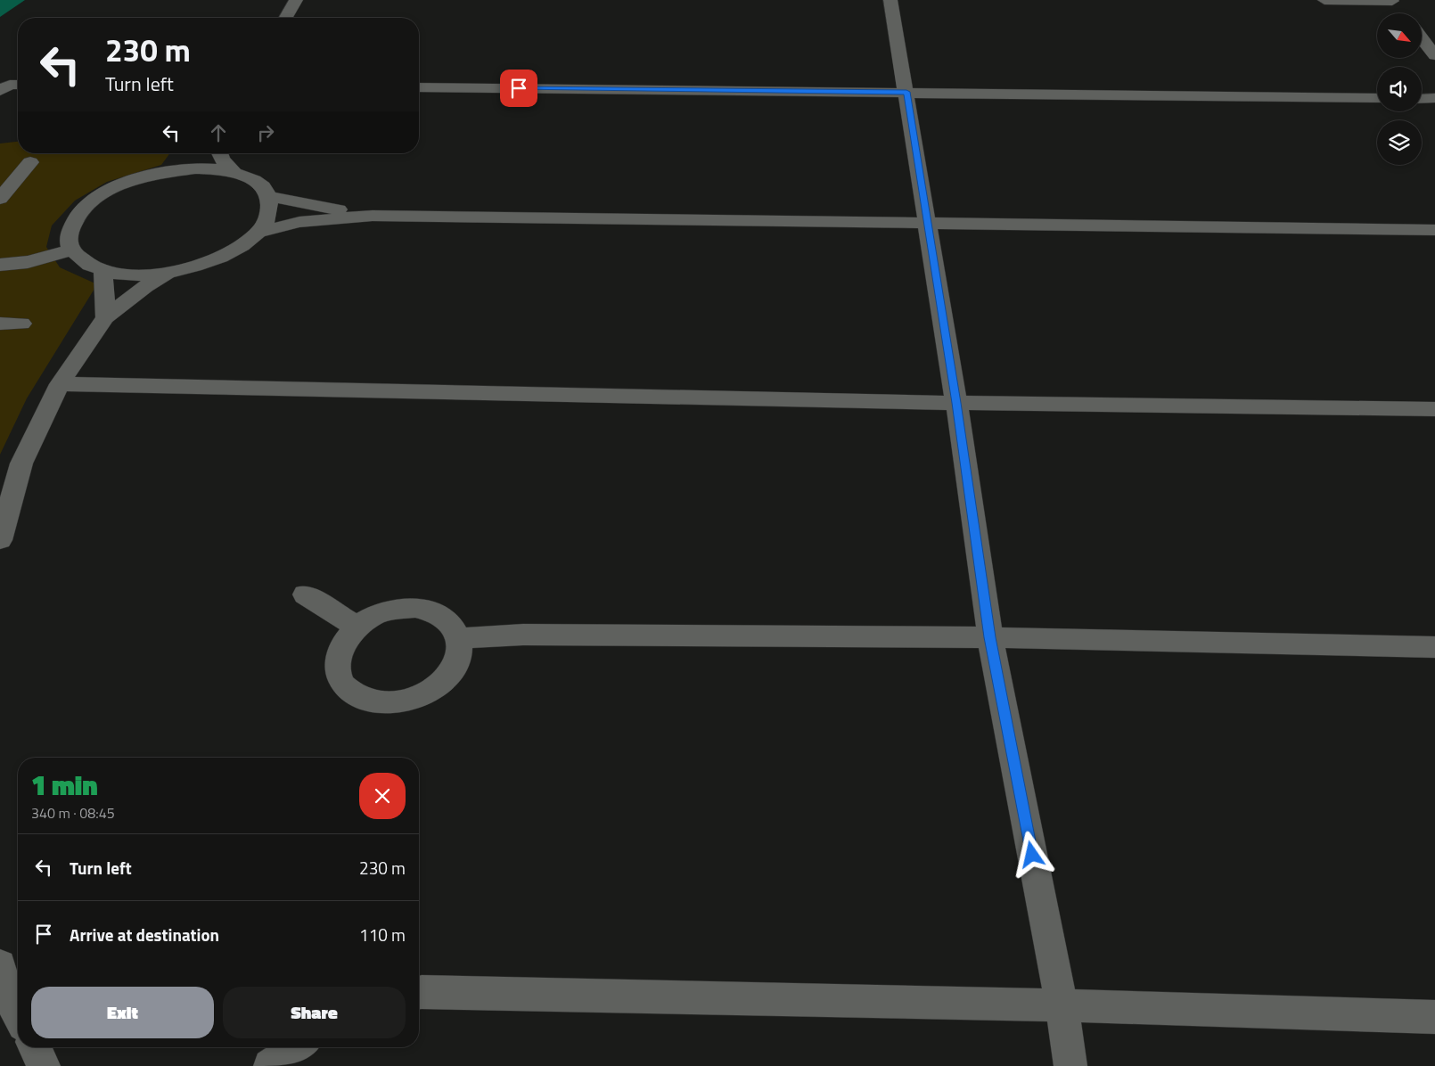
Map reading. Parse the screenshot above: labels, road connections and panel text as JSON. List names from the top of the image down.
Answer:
{
  "north": "bottom right",
  "page": {
    "turn": ["230 m", "Turn left"],
    "heading": ["1 min", "340 m · 08:45"],
    "list": [
      {
        "name": "Turn left",
        "value": "230 m"
      },
      {
        "name": "Arrive at destination",
        "value": "110 m"
      }
    ],
    "buttons": ["Exit", "Share"]
  }
}
